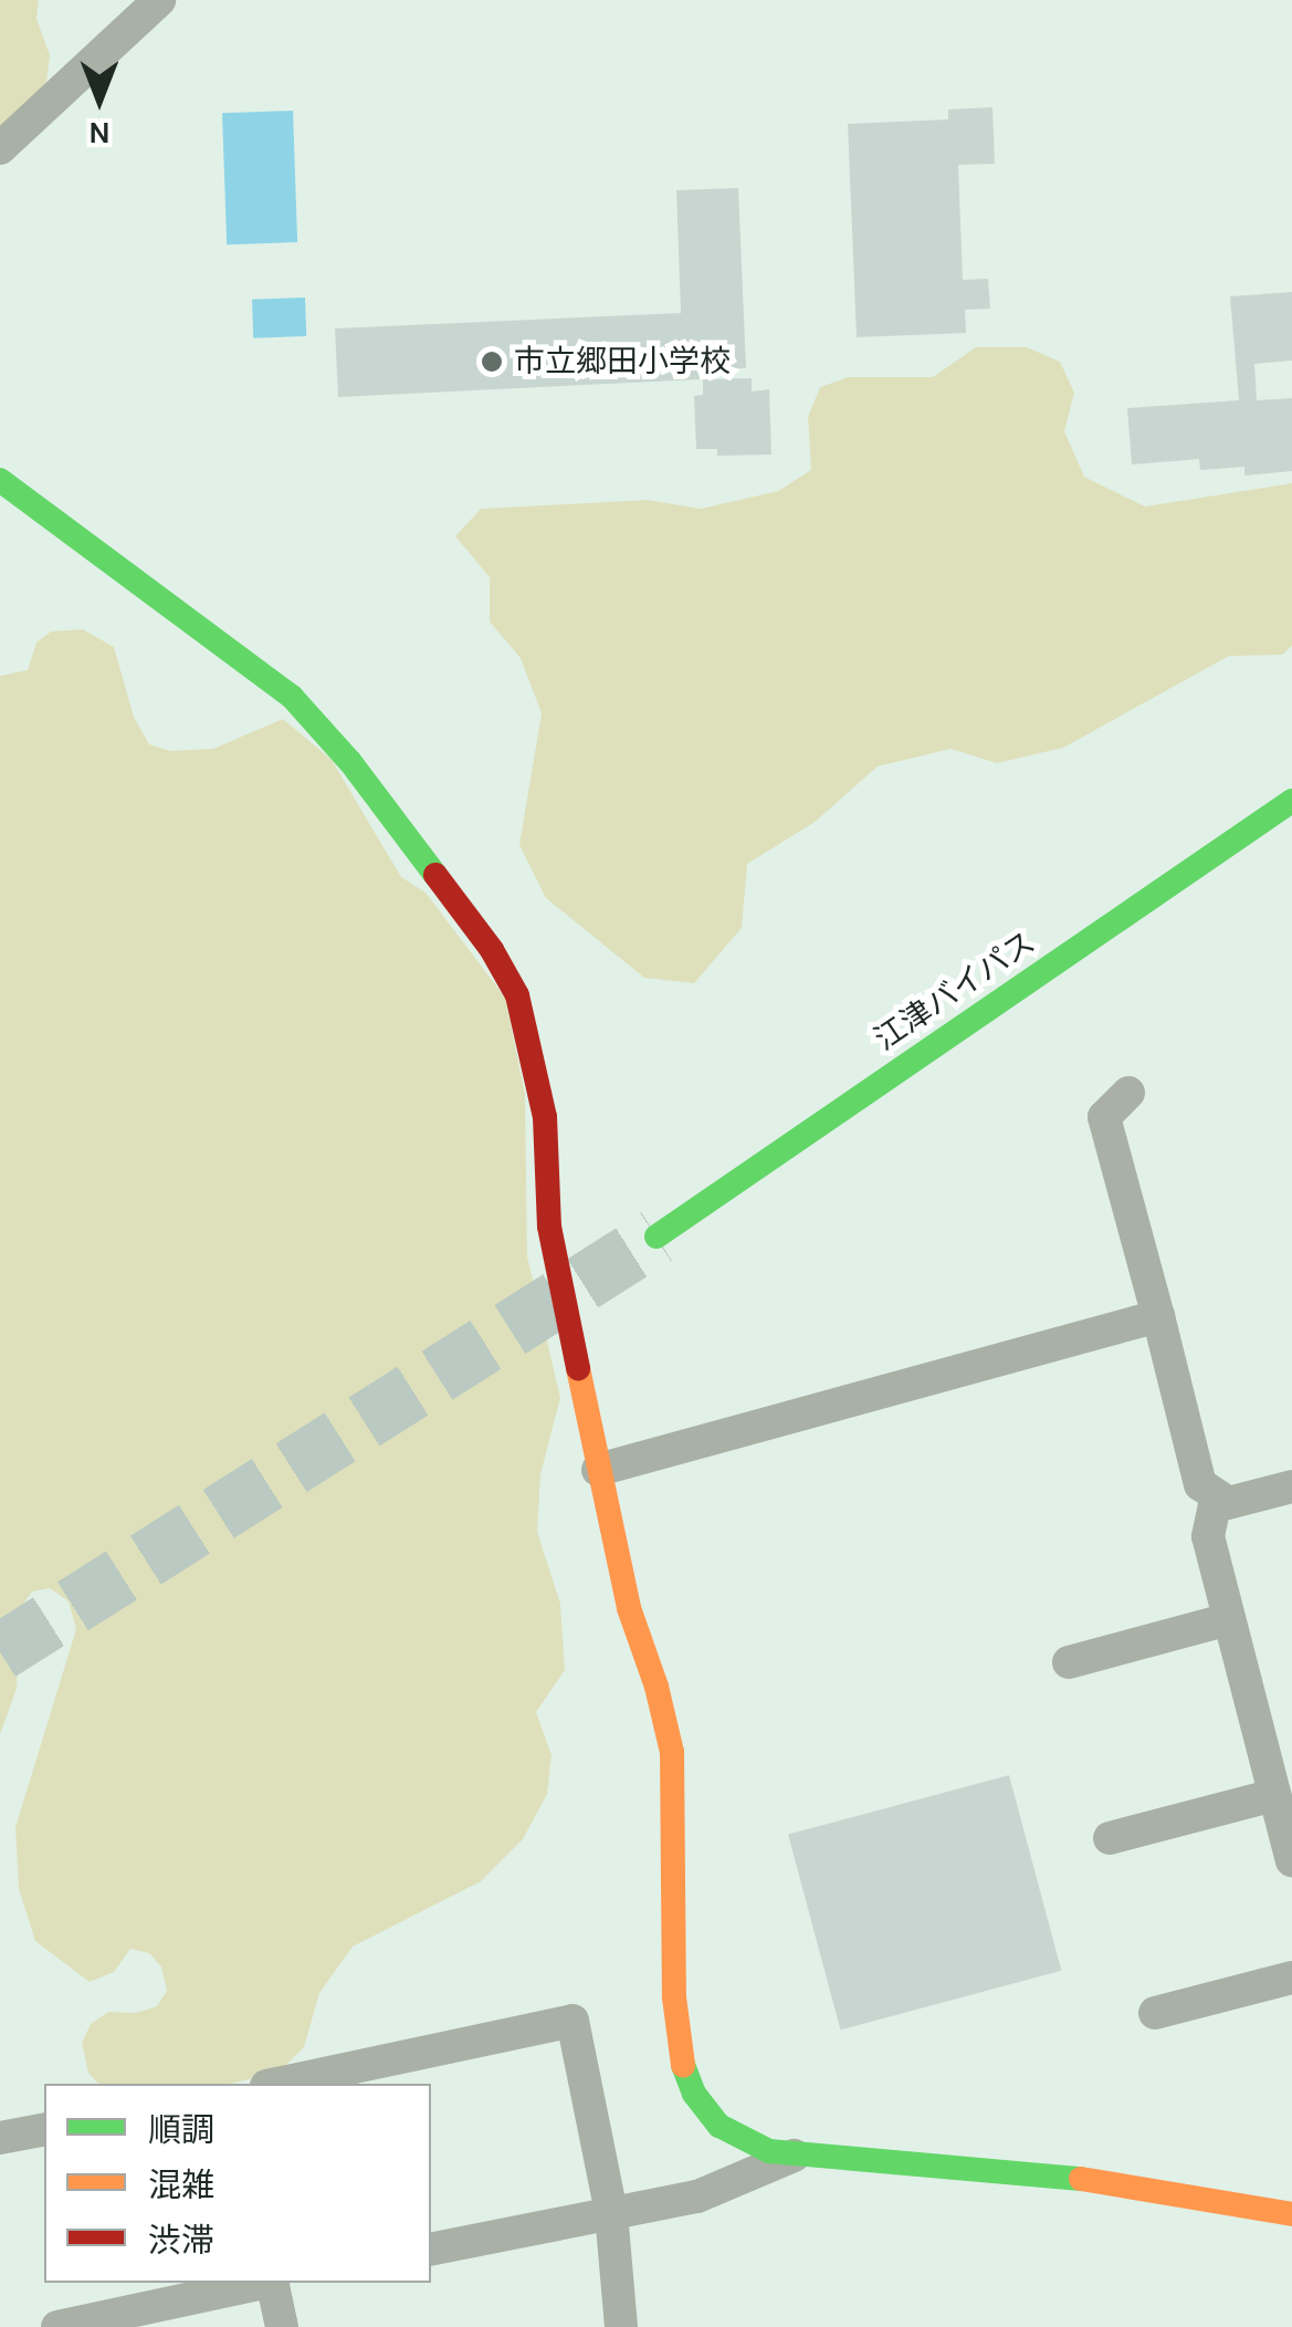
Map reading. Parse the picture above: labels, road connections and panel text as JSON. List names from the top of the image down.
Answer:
{
  "streets": {
    "main road": ["江津バイパス"]
  },
  "places": ["市立郷田小学校"],
  "legend": ["順調", "混雑", "渋滞"],
  "north": "bottom"
}
